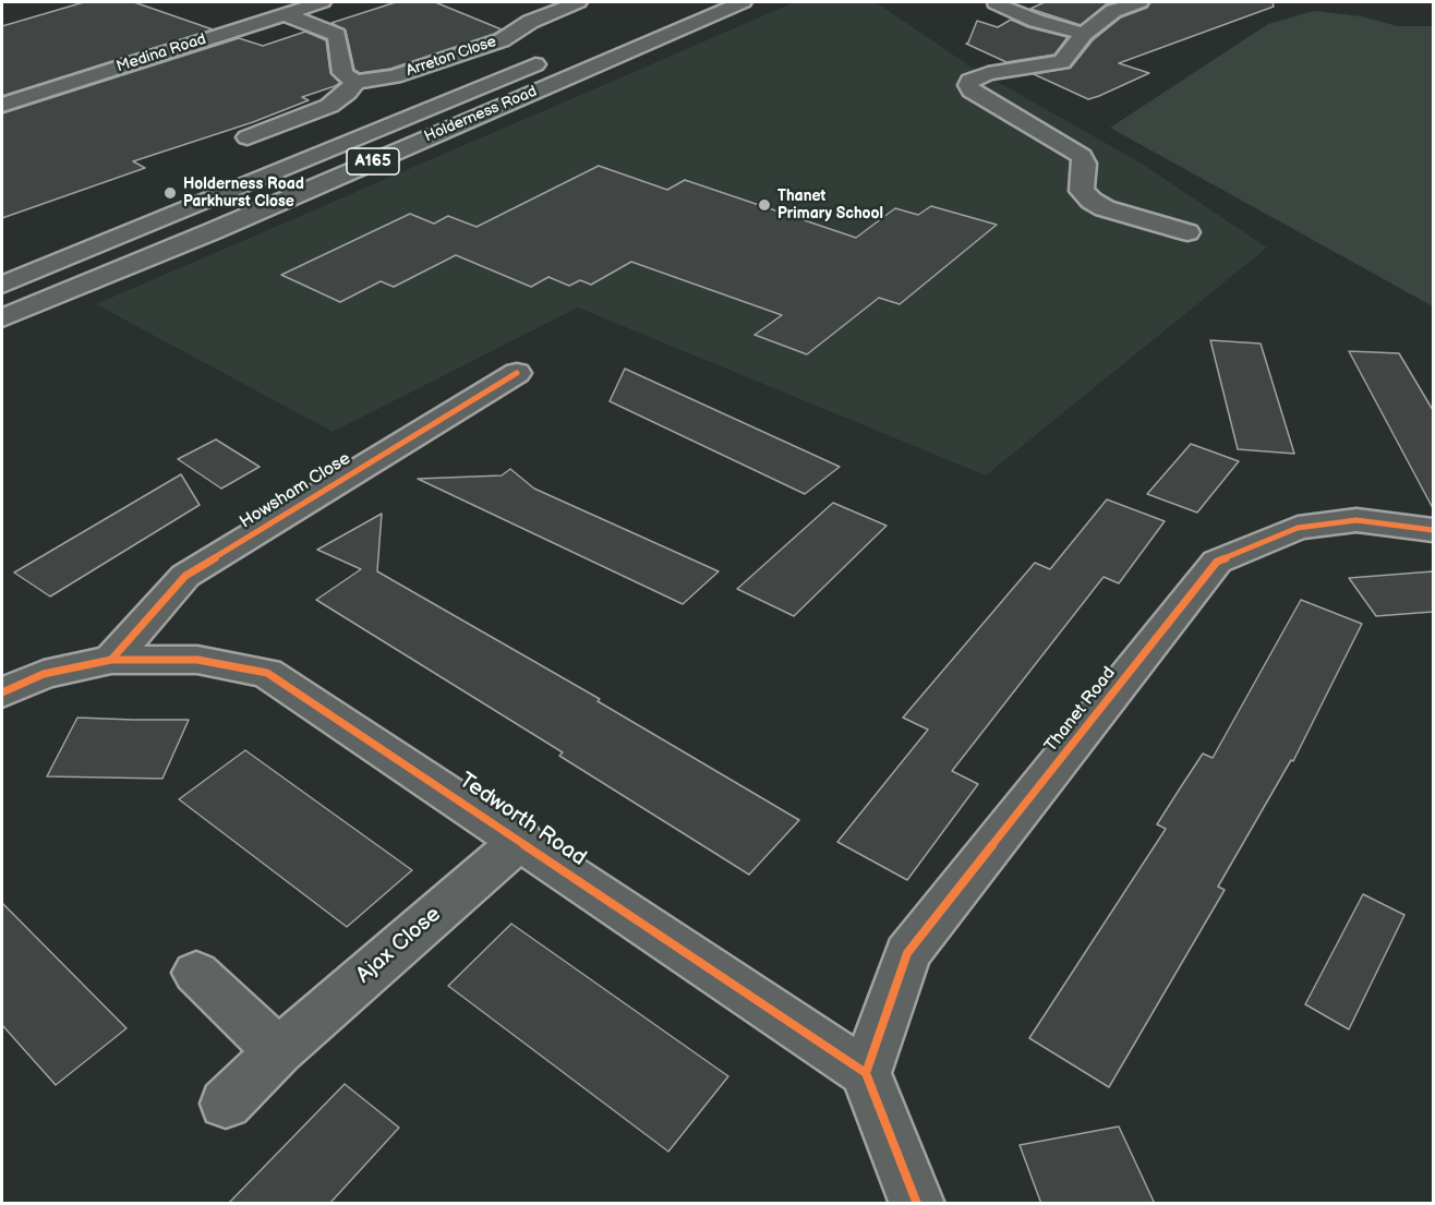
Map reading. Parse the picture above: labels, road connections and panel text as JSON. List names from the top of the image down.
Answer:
{
  "streets": {
    "main road": [
      "Medina Road",
      "Arreton Close",
      "Holderness Road",
      "A165",
      "Howsham Close",
      "Thanet Road",
      "Tedworth Road",
      "Ajax Close"
    ]
  },
  "crossings": [
    ["Howsham Close", "Tedworth Road"],
    ["Thanet Road", "Tedworth Road"],
    ["Tedworth Road", "Ajax Close"]
  ],
  "places": ["Holderness Road Parkhurst Close", "Thanet Primary School"]
}
